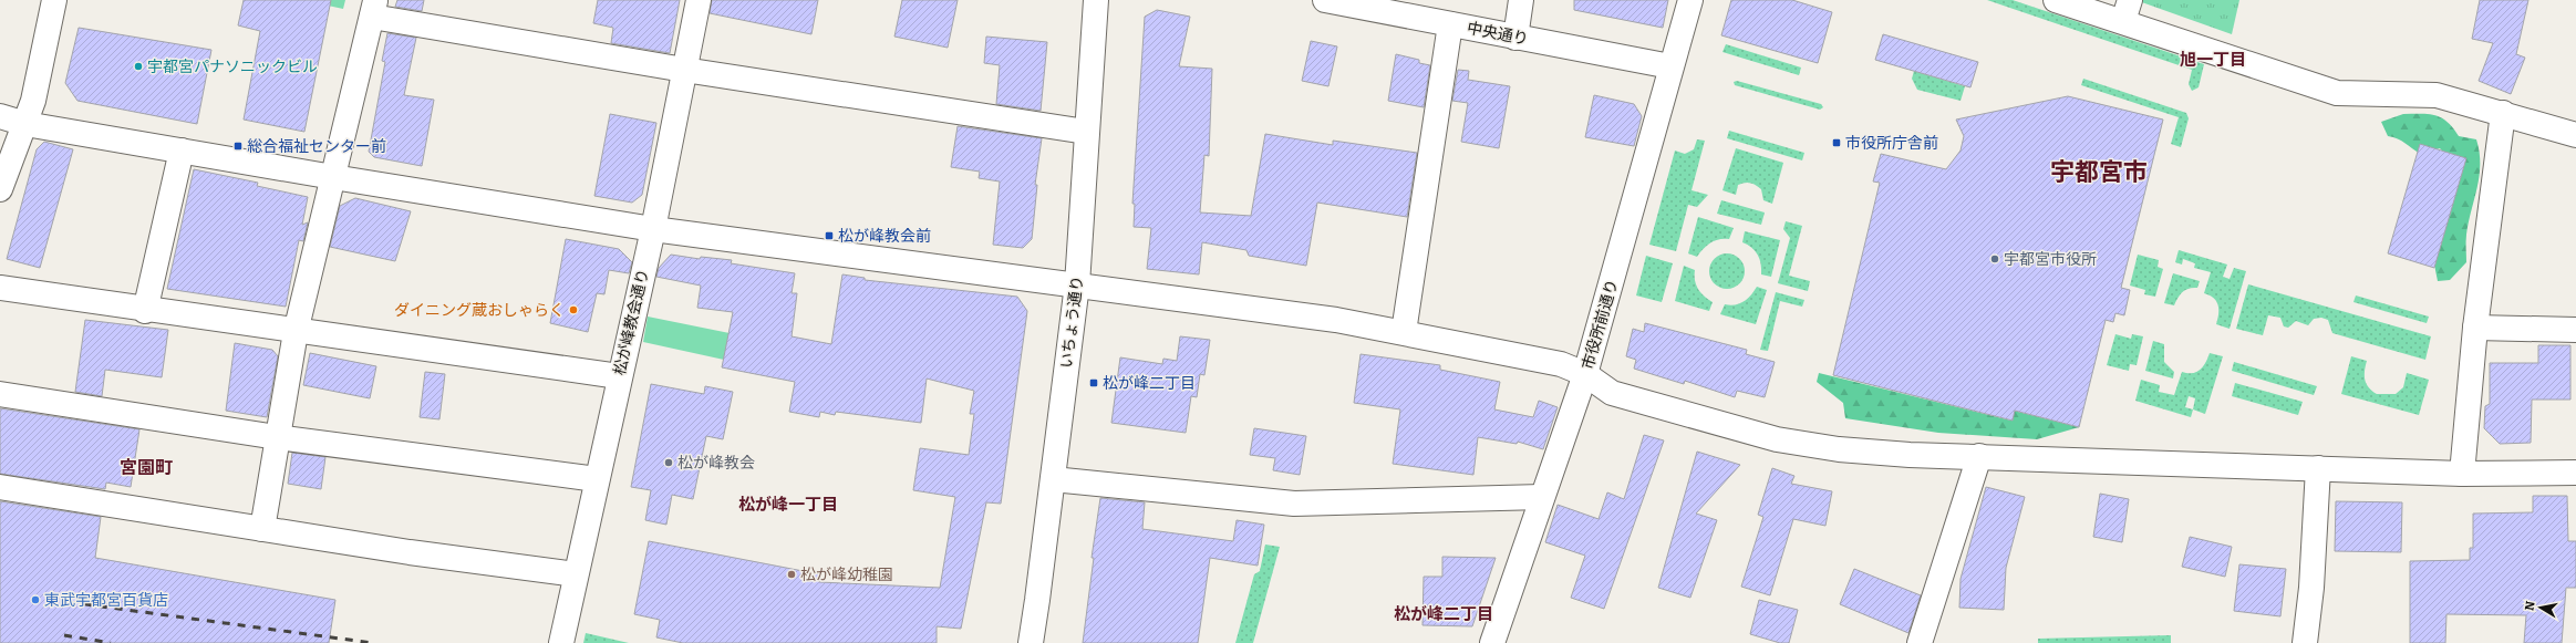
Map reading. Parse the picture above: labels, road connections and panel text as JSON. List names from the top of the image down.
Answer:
{
  "streets": {
    "street": [
      "中央通り",
      "松が峰教会通り",
      "いちょう通り",
      "市役所前通り"
    ]
  },
  "crossings": [
    ["中央通り", "市役所前通り"]
  ],
  "districts": [
    "旭一丁目",
    "宇都宮市",
    "宮園町",
    "松が峰一丁目",
    "松が峰二丁目"
  ],
  "places": {
    "other": [
      "宇都宮パナソニックビル",
      "宇都宮市役所",
      "ダイニング蔵おしゃらく",
      "松が峰教会",
      "松が峰幼稚園",
      "東武宇都宮百貨店"
    ],
    "transit": [
      "市役所庁舎前",
      "総合福祉センター前",
      "松が峰教会前",
      "松が峰二丁目"
    ]
  },
  "north": "left"
}
